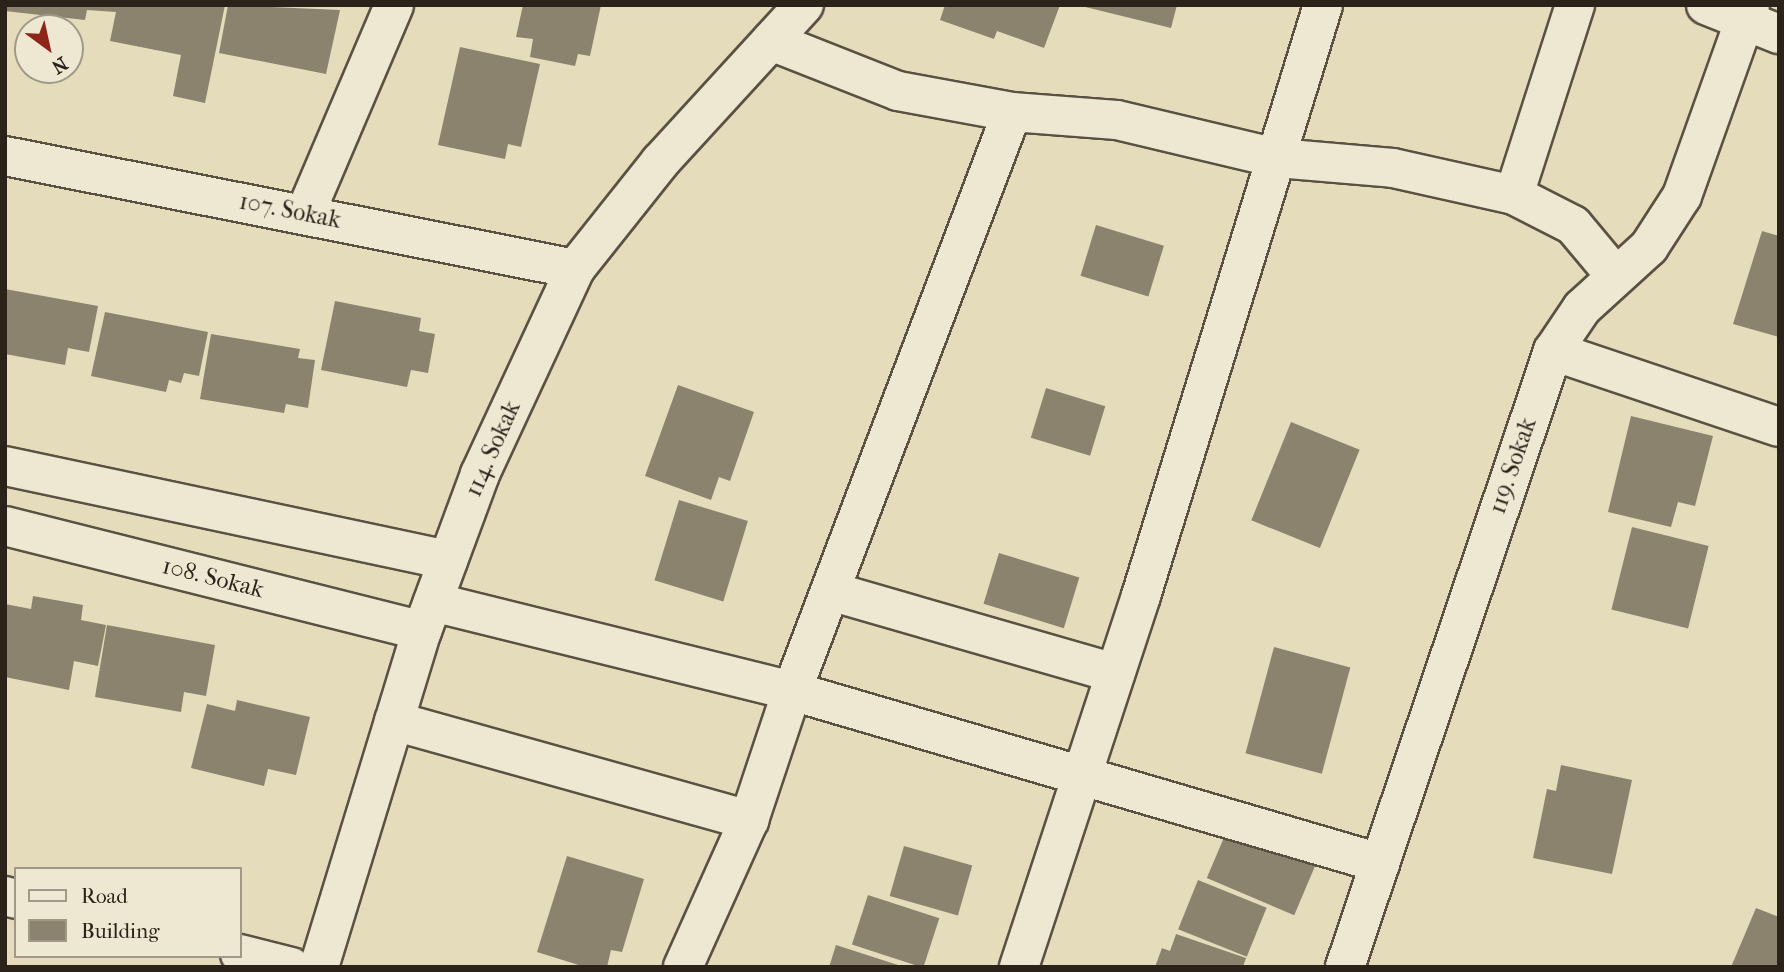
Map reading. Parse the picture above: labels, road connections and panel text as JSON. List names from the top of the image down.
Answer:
{
  "streets": {
    "street": [
      "107. Sokak",
      "114. Sokak",
      "119. Sokak",
      "108. Sokak"
    ]
  },
  "crossings": [
    ["107. Sokak", "114. Sokak"],
    ["114. Sokak", "108. Sokak"],
    ["119. Sokak", "108. Sokak"]
  ],
  "legend": ["Road", "Building"],
  "north": "bottom right"
}
